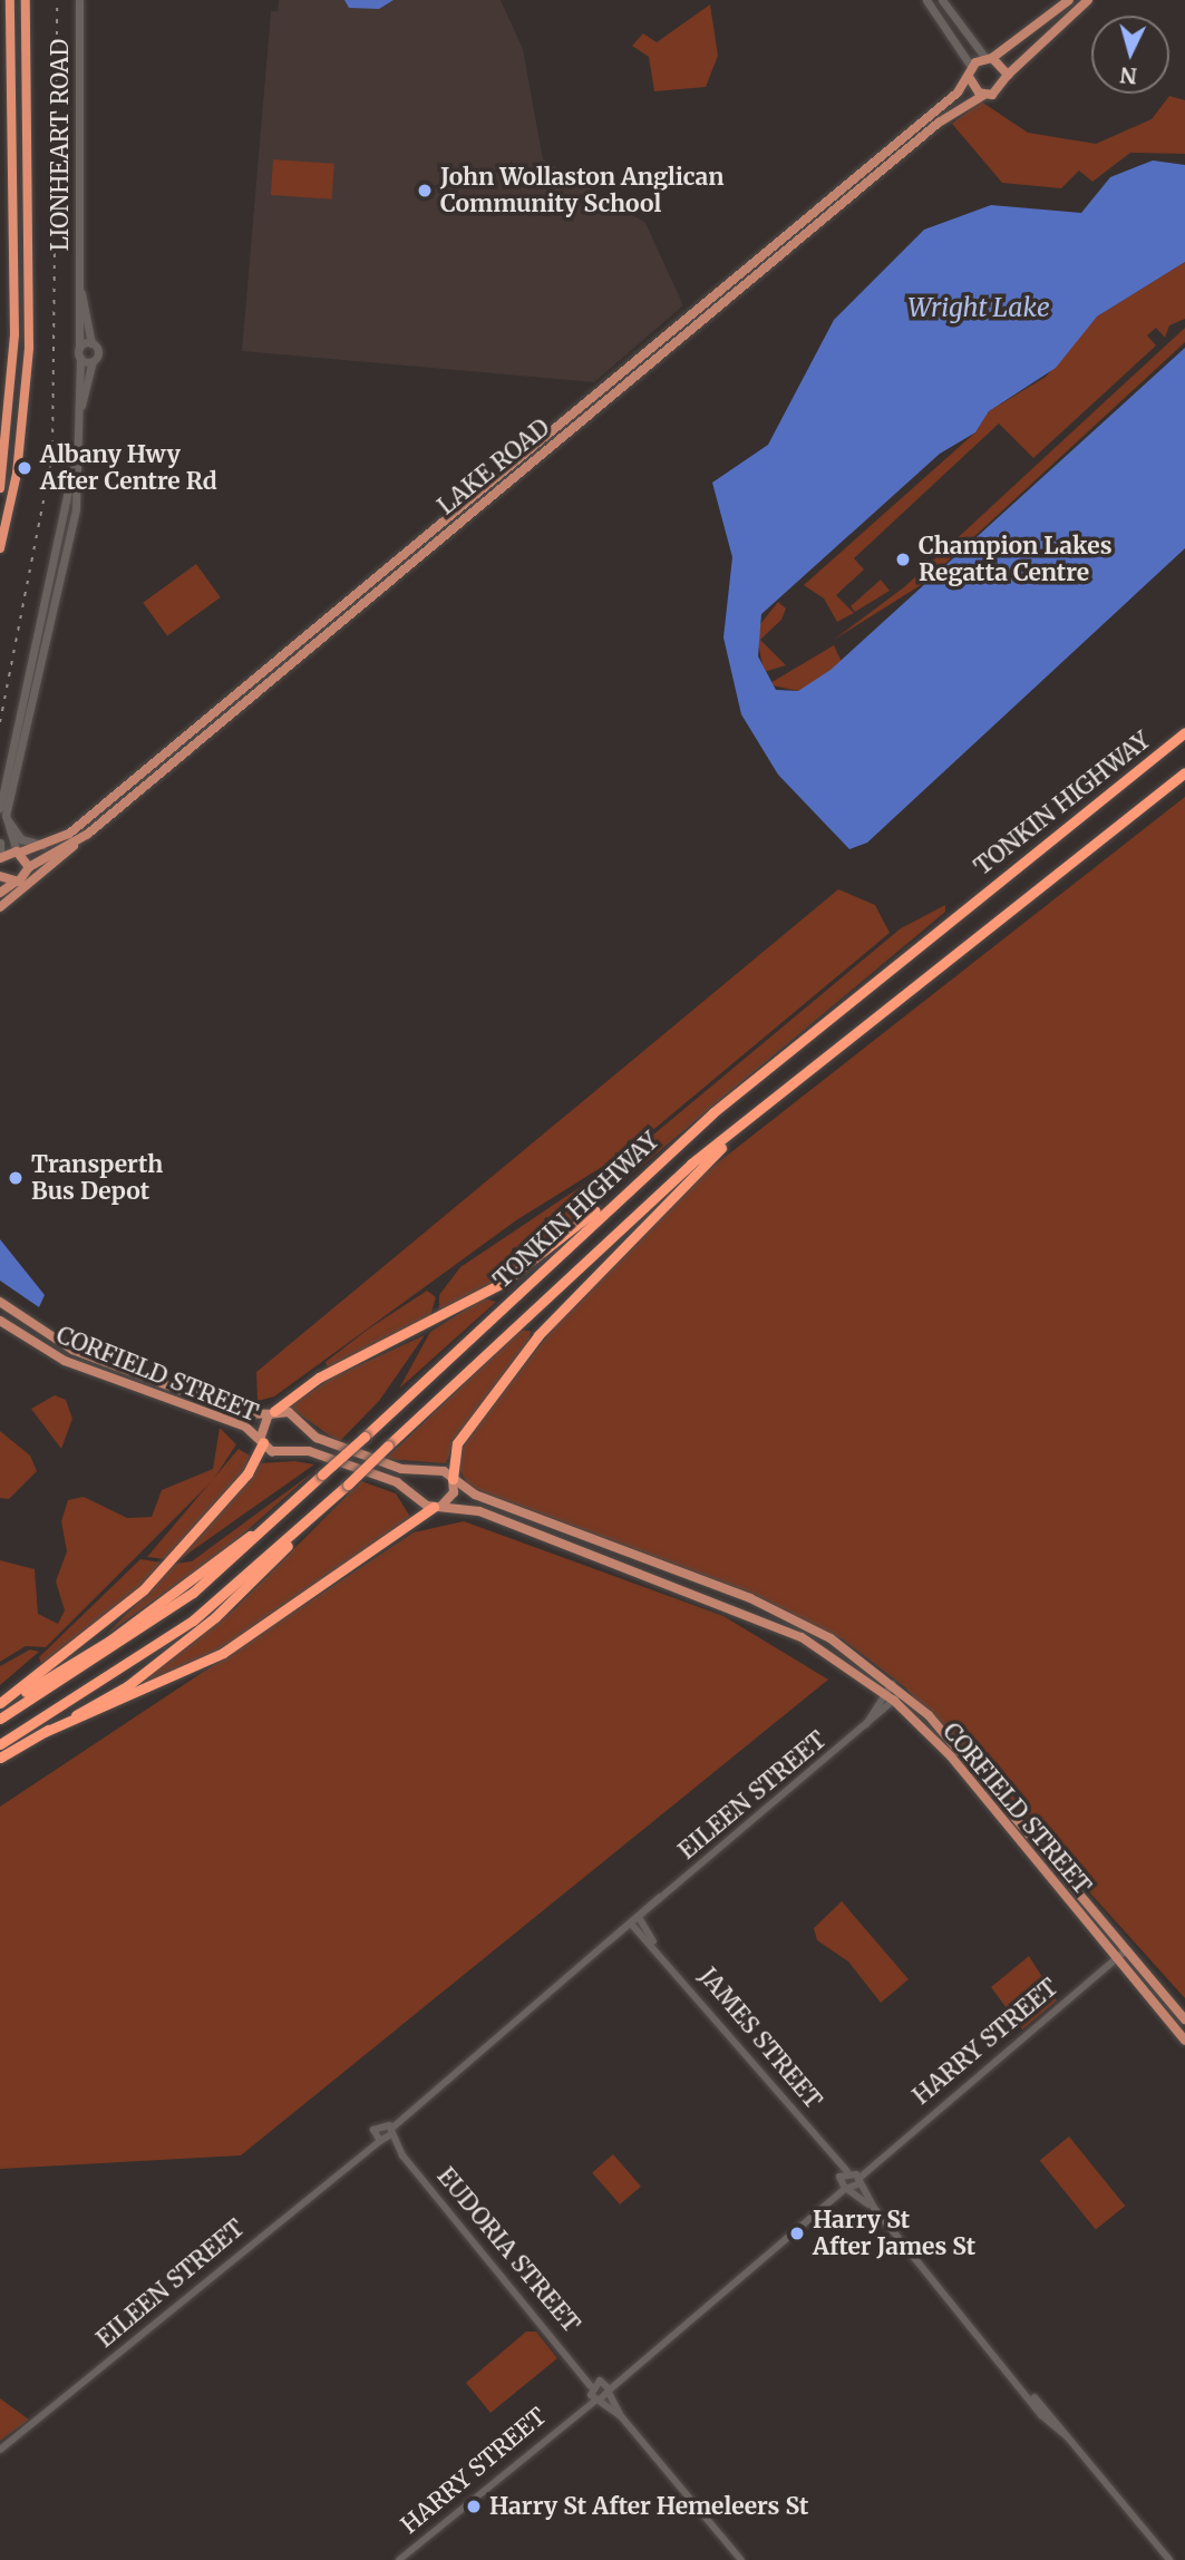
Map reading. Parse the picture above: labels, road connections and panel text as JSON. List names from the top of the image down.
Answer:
{
  "streets": {
    "highway": ["TONKIN HIGHWAY"],
    "main road": ["LIONHEART ROAD", "LAKE ROAD", "CORFIELD STREET"],
    "street": [
      "EILEEN STREET",
      "JAMES STREET",
      "HARRY STREET",
      "EUDORIA STREET"
    ]
  },
  "crossings": [
    ["CORFIELD STREET", "EILEEN STREET"],
    ["CORFIELD STREET", "HARRY STREET"],
    ["EILEEN STREET", "JAMES STREET"],
    ["EILEEN STREET", "EUDORIA STREET"],
    ["JAMES STREET", "HARRY STREET"],
    ["HARRY STREET", "EUDORIA STREET"]
  ],
  "water": ["Wright Lake"],
  "places": [
    "John Wollaston Anglican Community School",
    "Albany Hwy After Centre Rd",
    "Champion Lakes Regatta Centre",
    "Transperth Bus Depot",
    "Harry St After James St",
    "Harry St After Hemeleers St"
  ],
  "north": "bottom"
}
